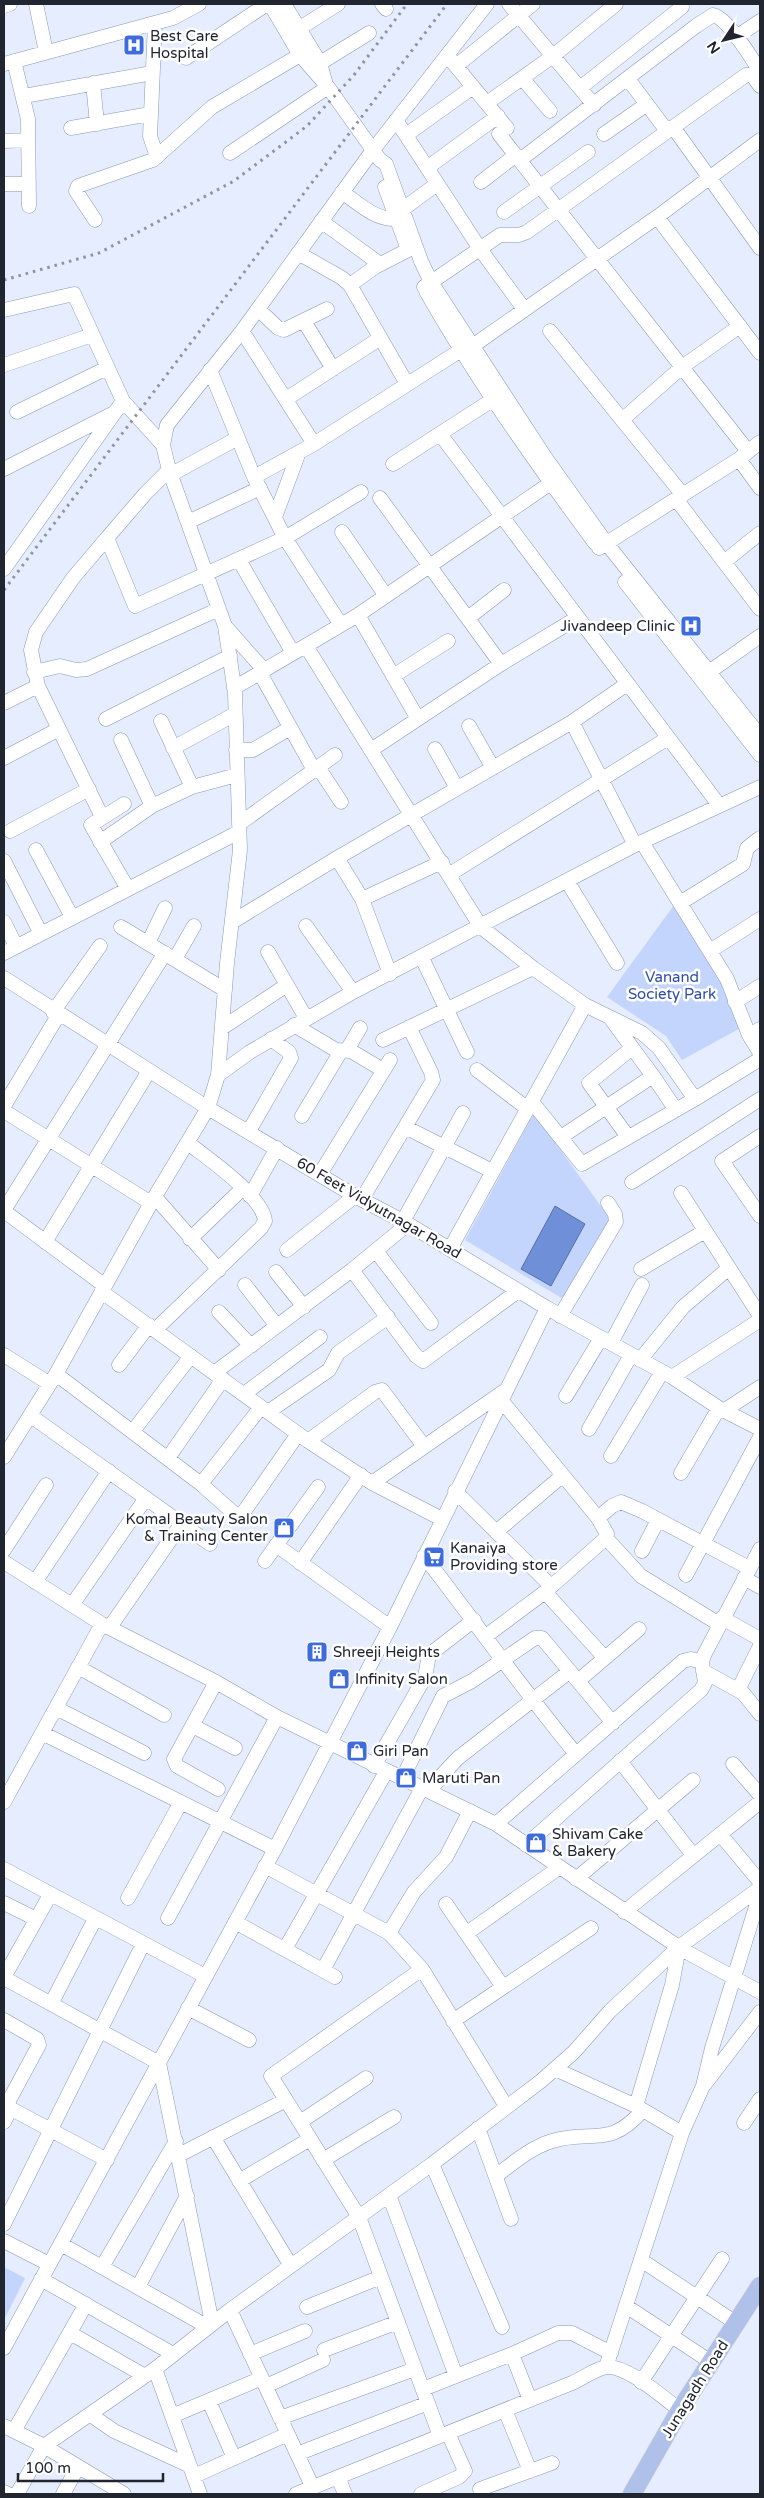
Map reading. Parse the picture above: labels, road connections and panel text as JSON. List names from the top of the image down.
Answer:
{
  "streets": {
    "main road": ["Junagadh Road"],
    "street": ["60 Feet Vidyutnagar Road"]
  },
  "parks": ["Vanand Society Park"],
  "places": {
    "hospital": ["Best Care Hospital", "Jivandeep Clinic"],
    "shop": [
      "Komal Beauty Salon & Training Center",
      "Infinity Salon",
      "Giri Pan",
      "Maruti Pan",
      "Shivam Cake & Bakery"
    ],
    "supermarket": ["Kanaiya Providing store"],
    "building": ["Shreeji Heights"]
  },
  "scale_bar": "100 m",
  "north": "bottom left"
}
